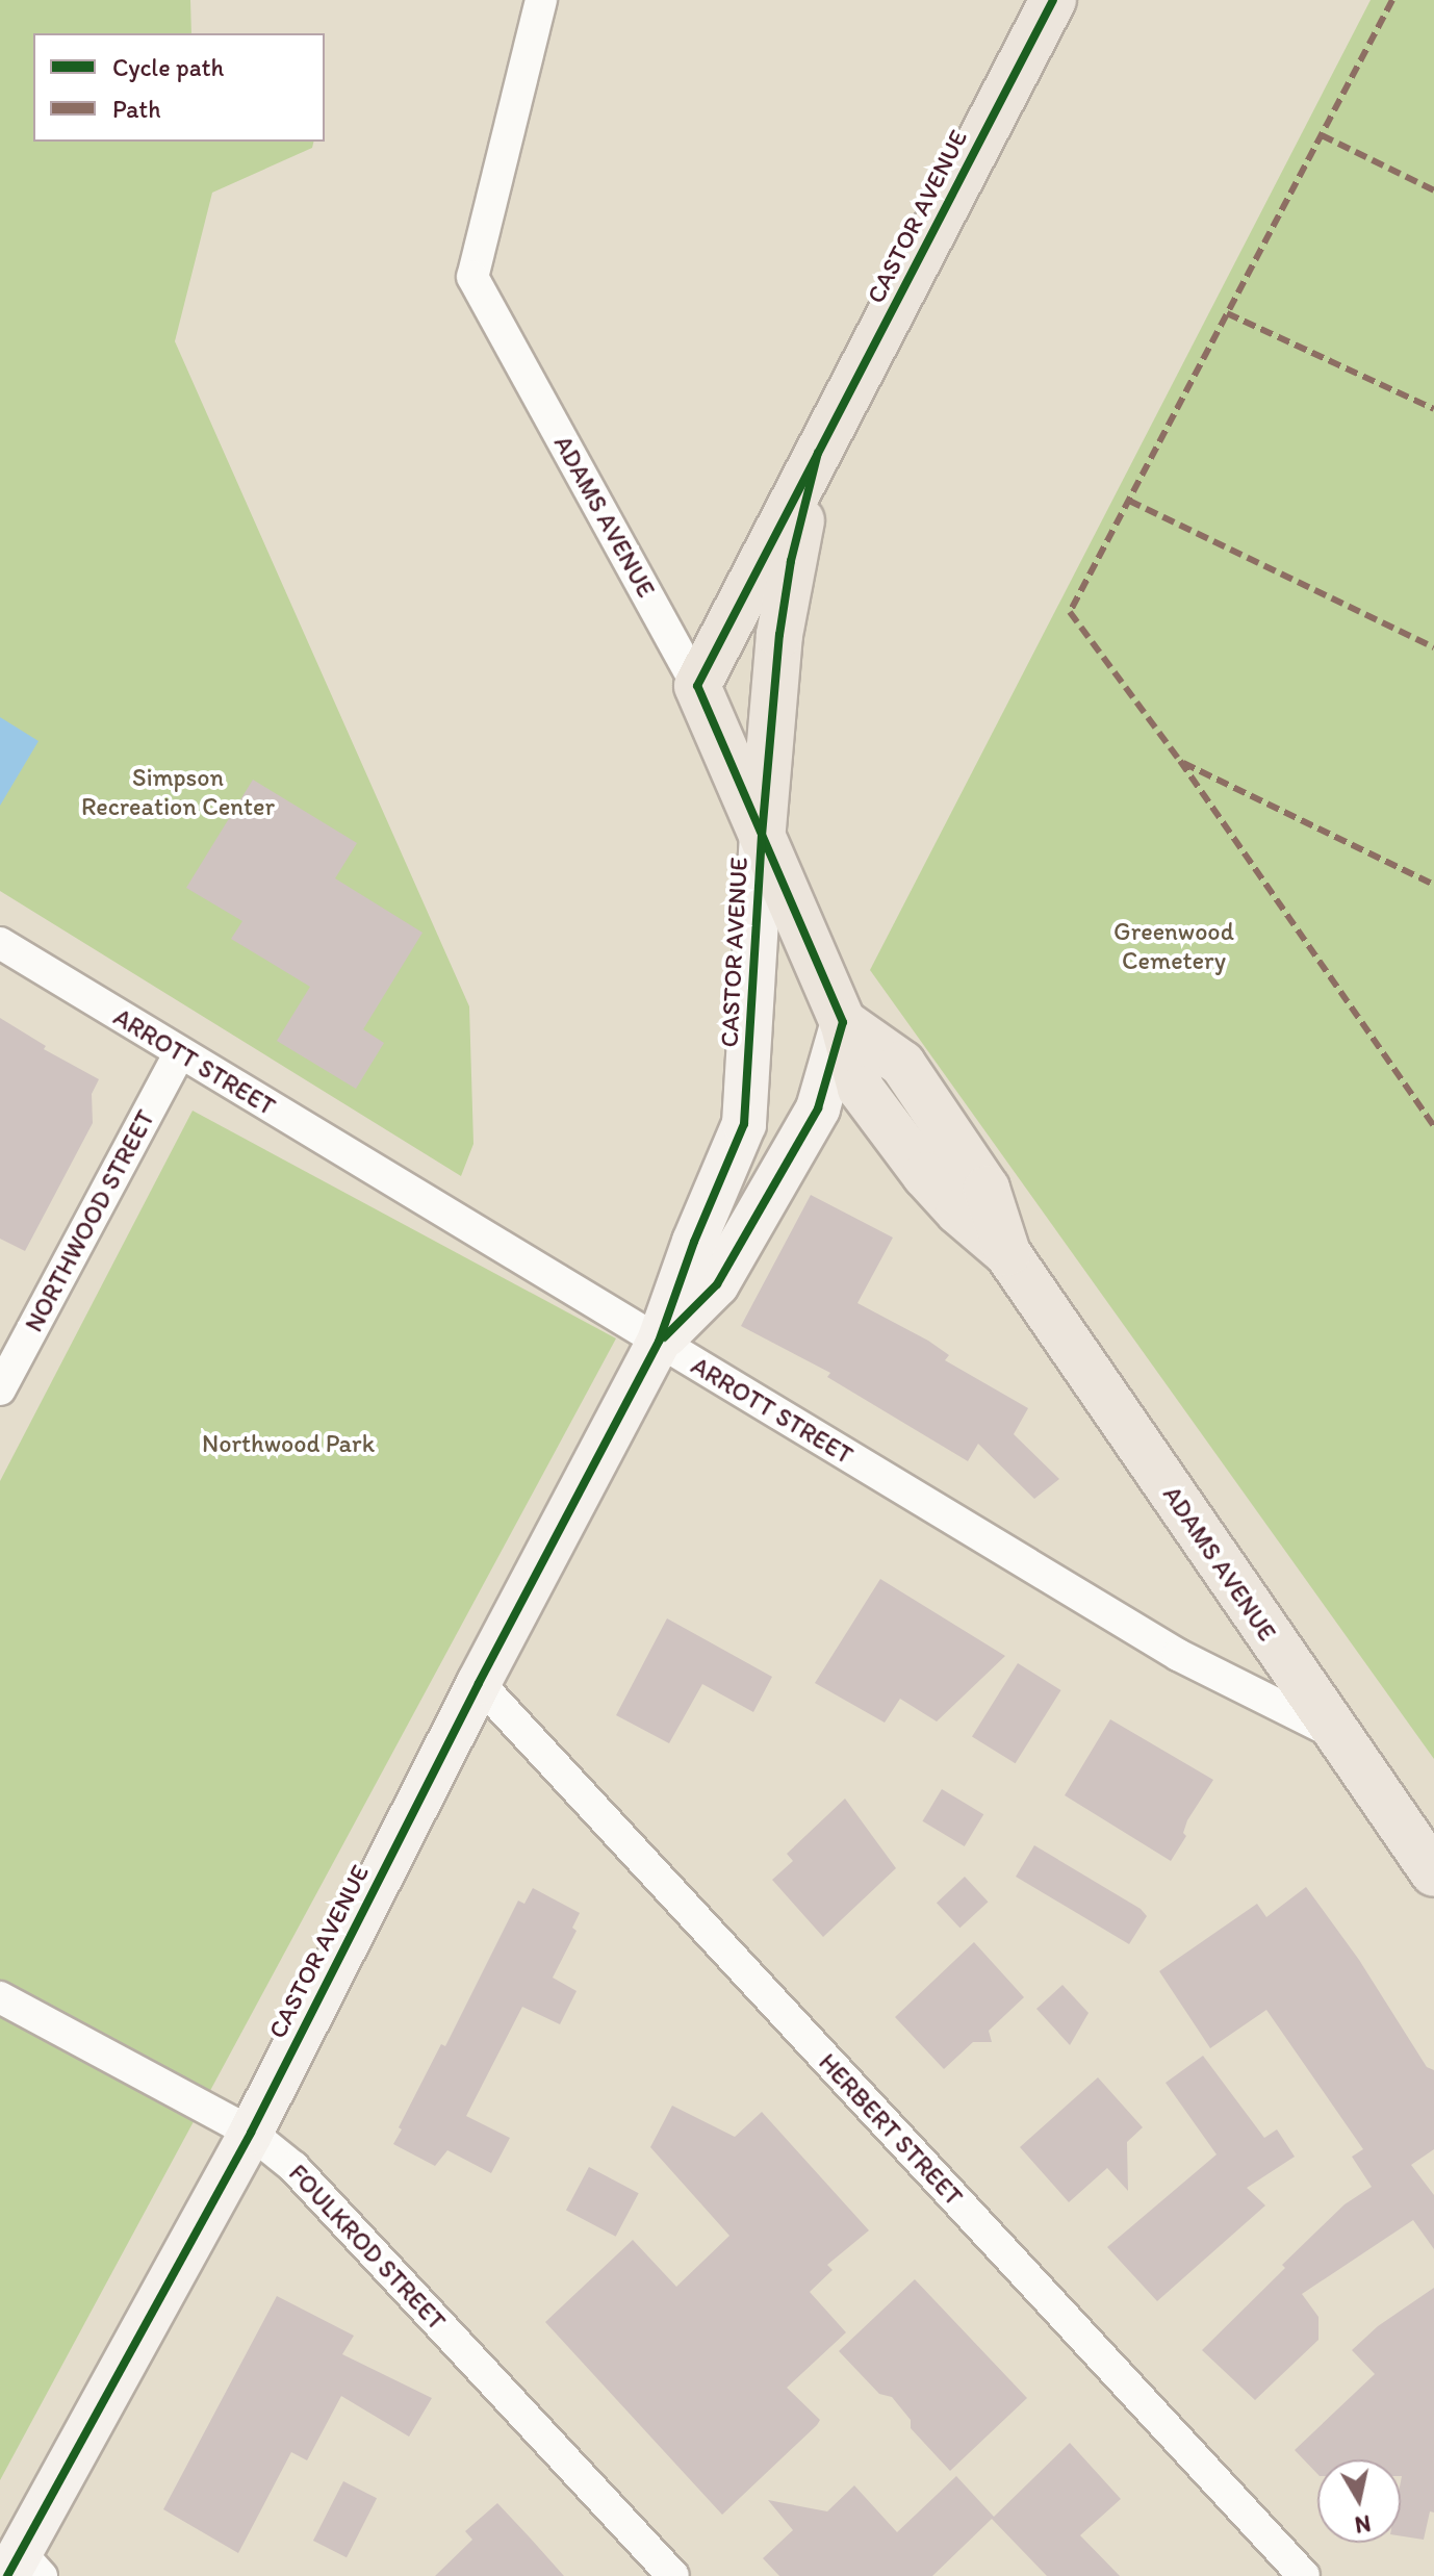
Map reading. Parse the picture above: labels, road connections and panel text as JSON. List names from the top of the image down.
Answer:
{
  "streets": {
    "main road": ["CASTOR AVENUE", "ADAMS AVENUE"],
    "street": [
      "ARROTT STREET",
      "NORTHWOOD STREET",
      "HERBERT STREET",
      "FOULKROD STREET"
    ]
  },
  "crossings": [
    ["CASTOR AVENUE", "ADAMS AVENUE"],
    ["CASTOR AVENUE", "ARROTT STREET"],
    ["CASTOR AVENUE", "HERBERT STREET"],
    ["CASTOR AVENUE", "FOULKROD STREET"],
    ["ADAMS AVENUE", "ARROTT STREET"],
    ["ARROTT STREET", "NORTHWOOD STREET"]
  ],
  "parks": ["Simpson Recreation Center", "Greenwood Cemetery", "Northwood Park"],
  "legend": ["Cycle path", "Path"],
  "north": "bottom"
}
